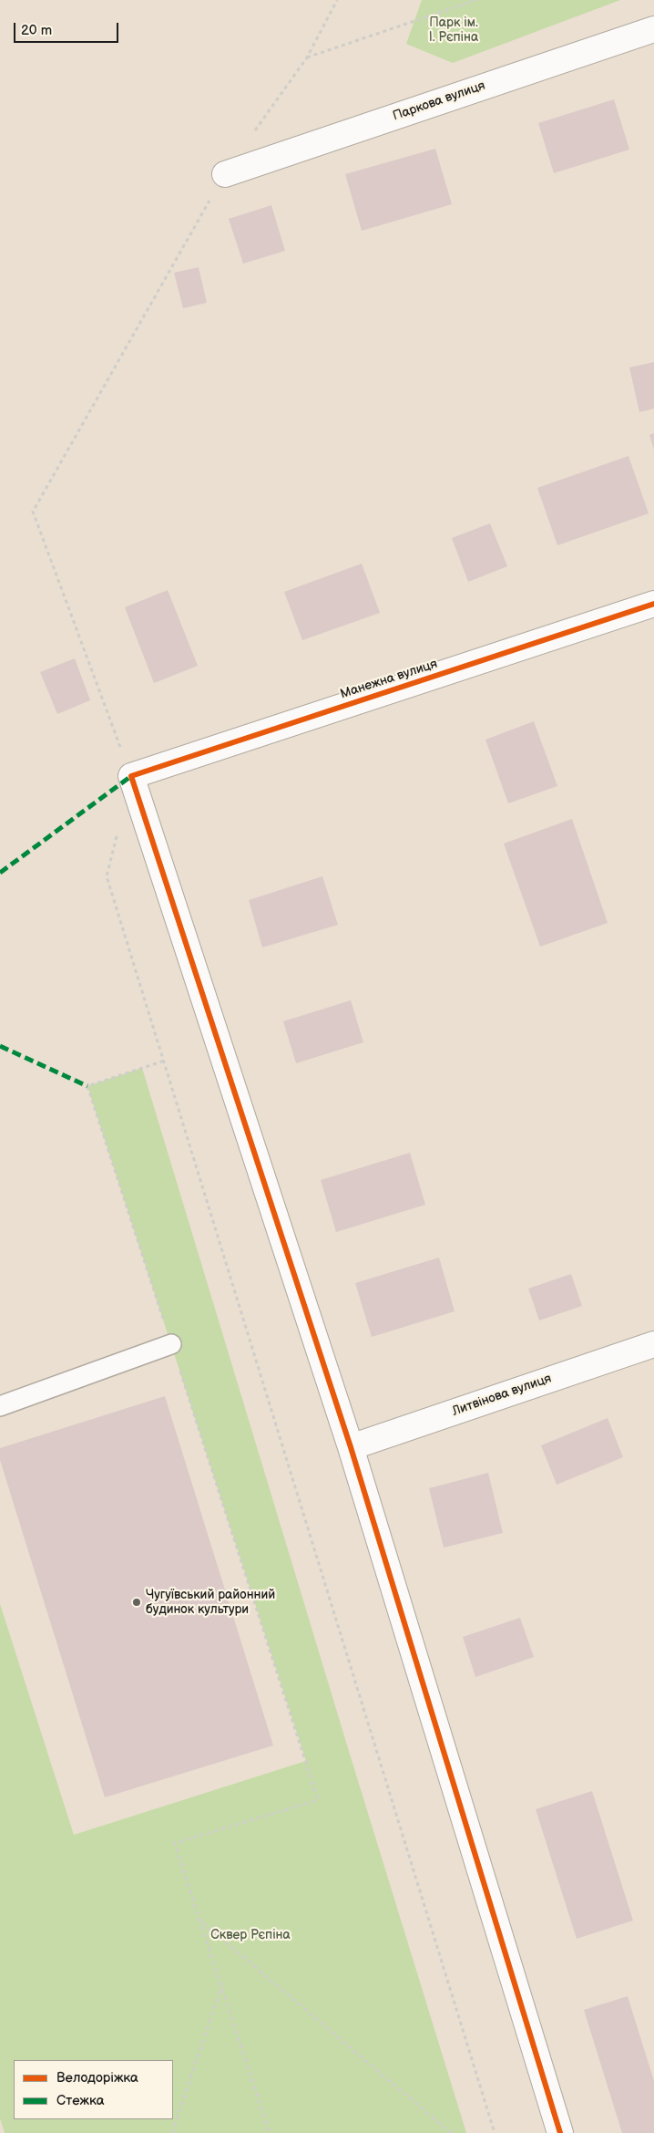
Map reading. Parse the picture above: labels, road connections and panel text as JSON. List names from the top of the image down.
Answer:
{
  "streets": {
    "street": ["Паркова вулиця", "Манежна вулиця", "Литвінова вулиця"]
  },
  "parks": ["Парк ім. І. Рєпіна", "Сквер Рєпіна"],
  "places": ["Чугуївський районний будинок культури"],
  "legend": ["Велодоріжка", "Стежка"],
  "scale_bar": "20 m"
}
